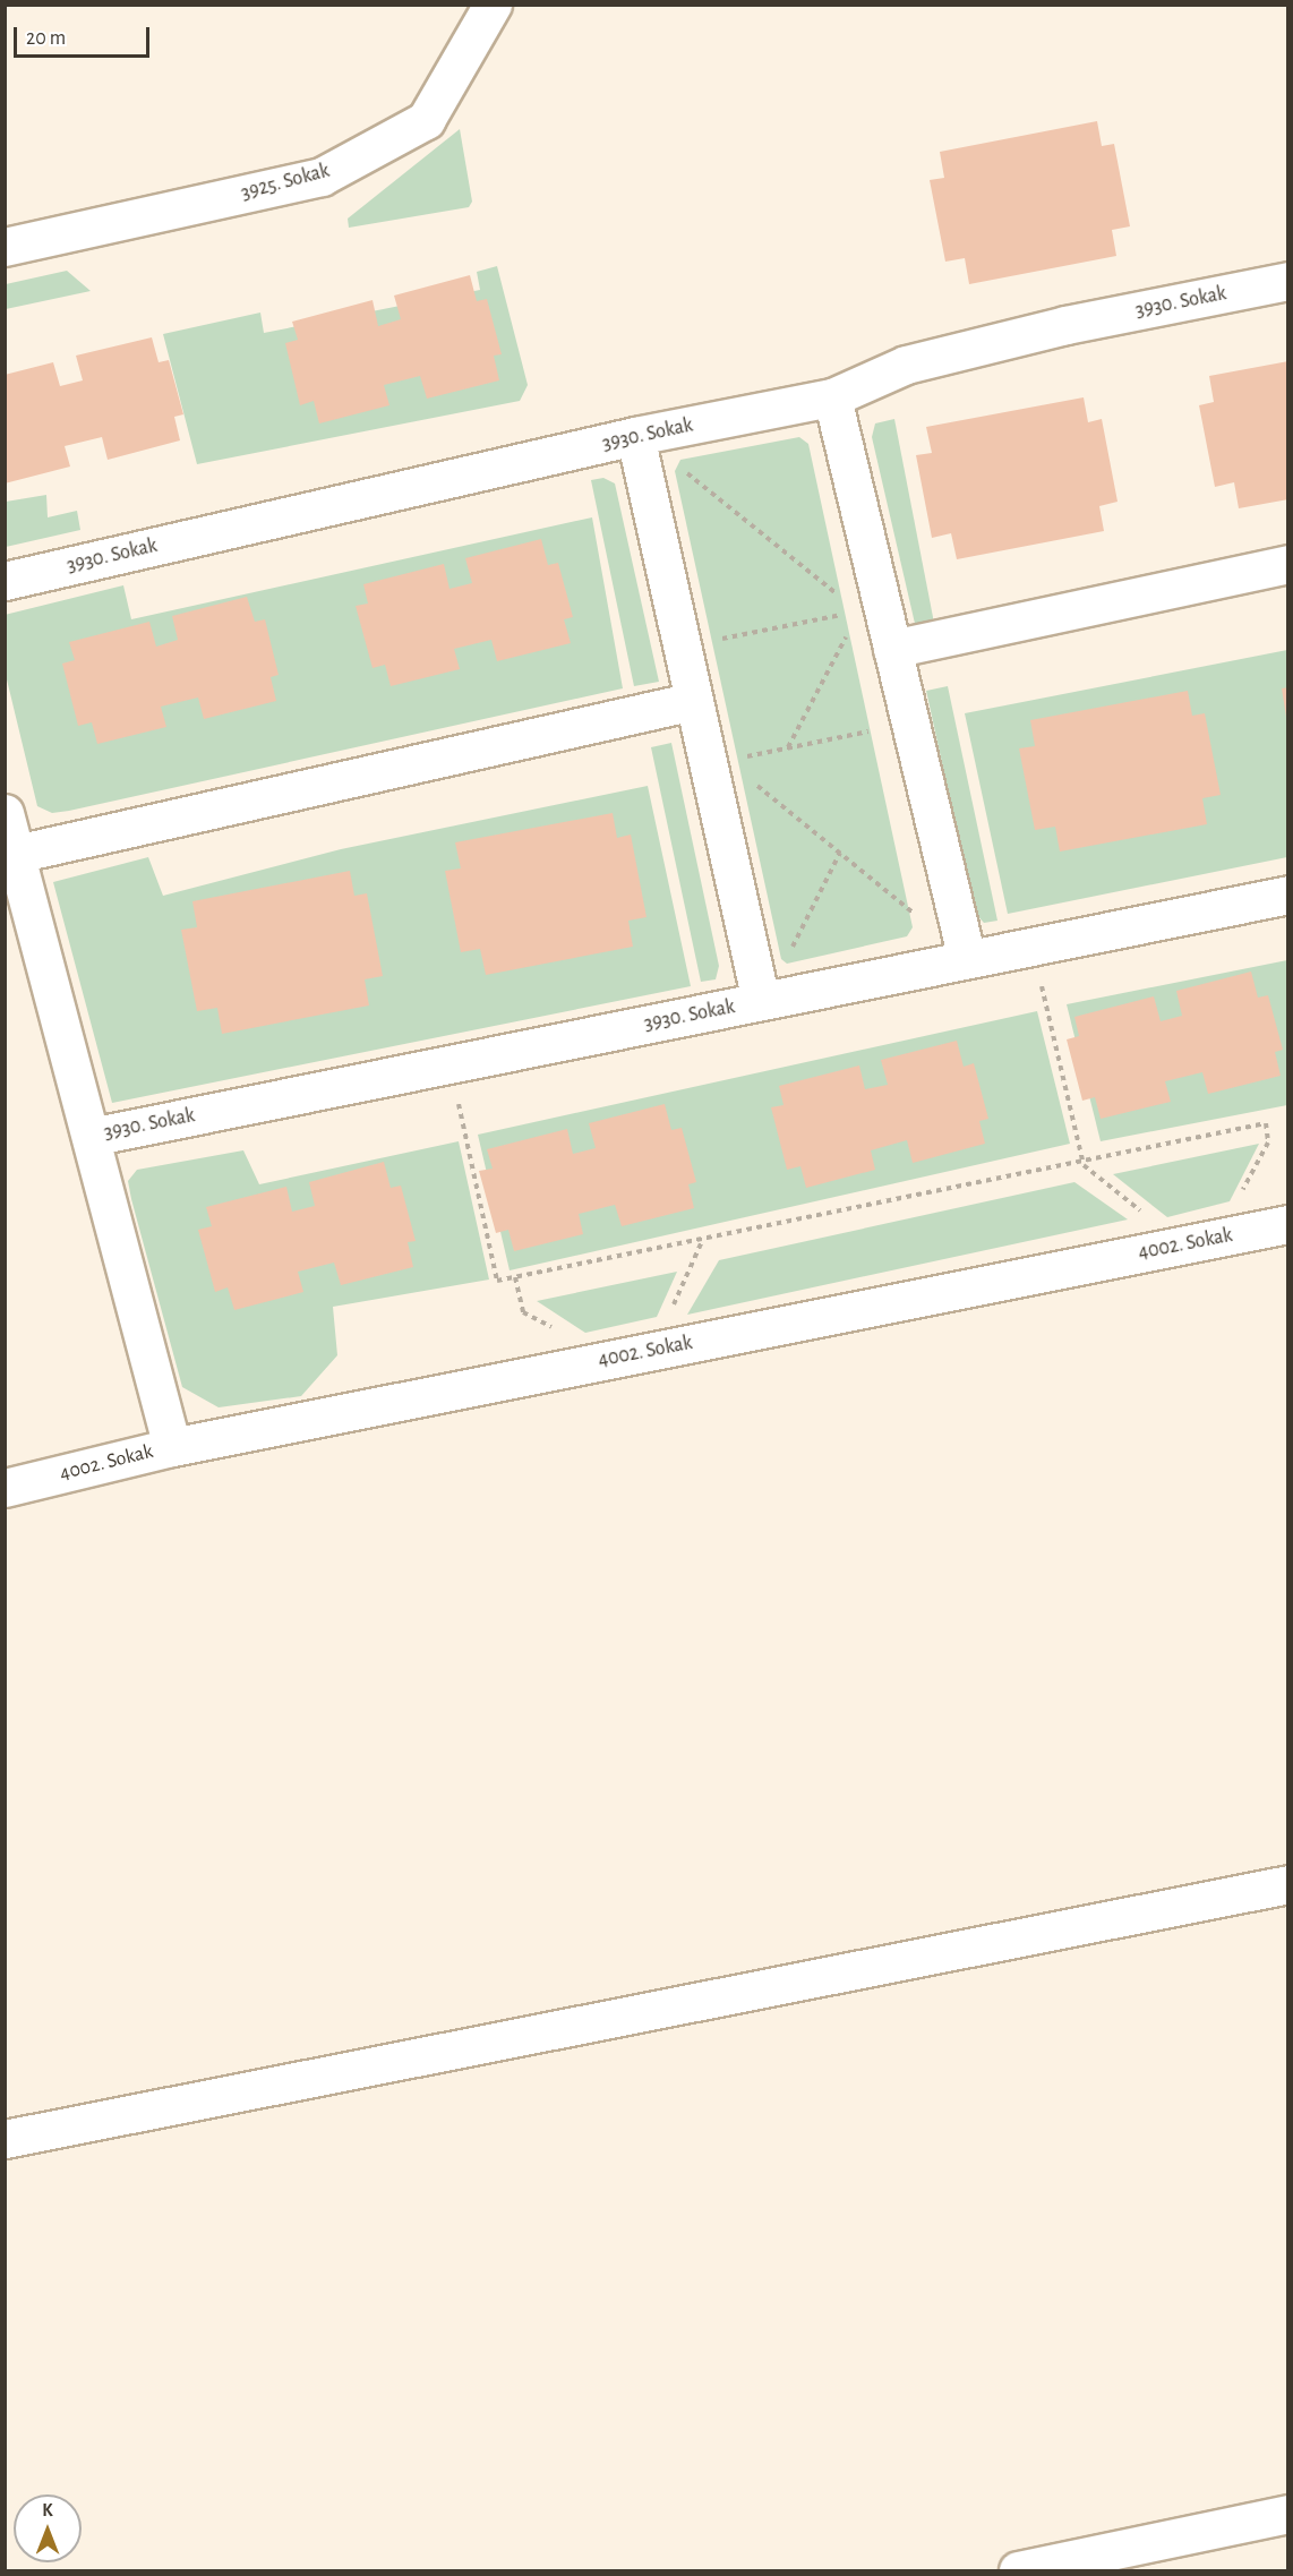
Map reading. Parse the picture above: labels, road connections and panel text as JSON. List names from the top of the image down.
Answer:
{
  "streets": {
    "street": ["3925. Sokak", "3930. Sokak", "4002. Sokak"]
  },
  "scale_bar": "20 m",
  "north": "top"
}
